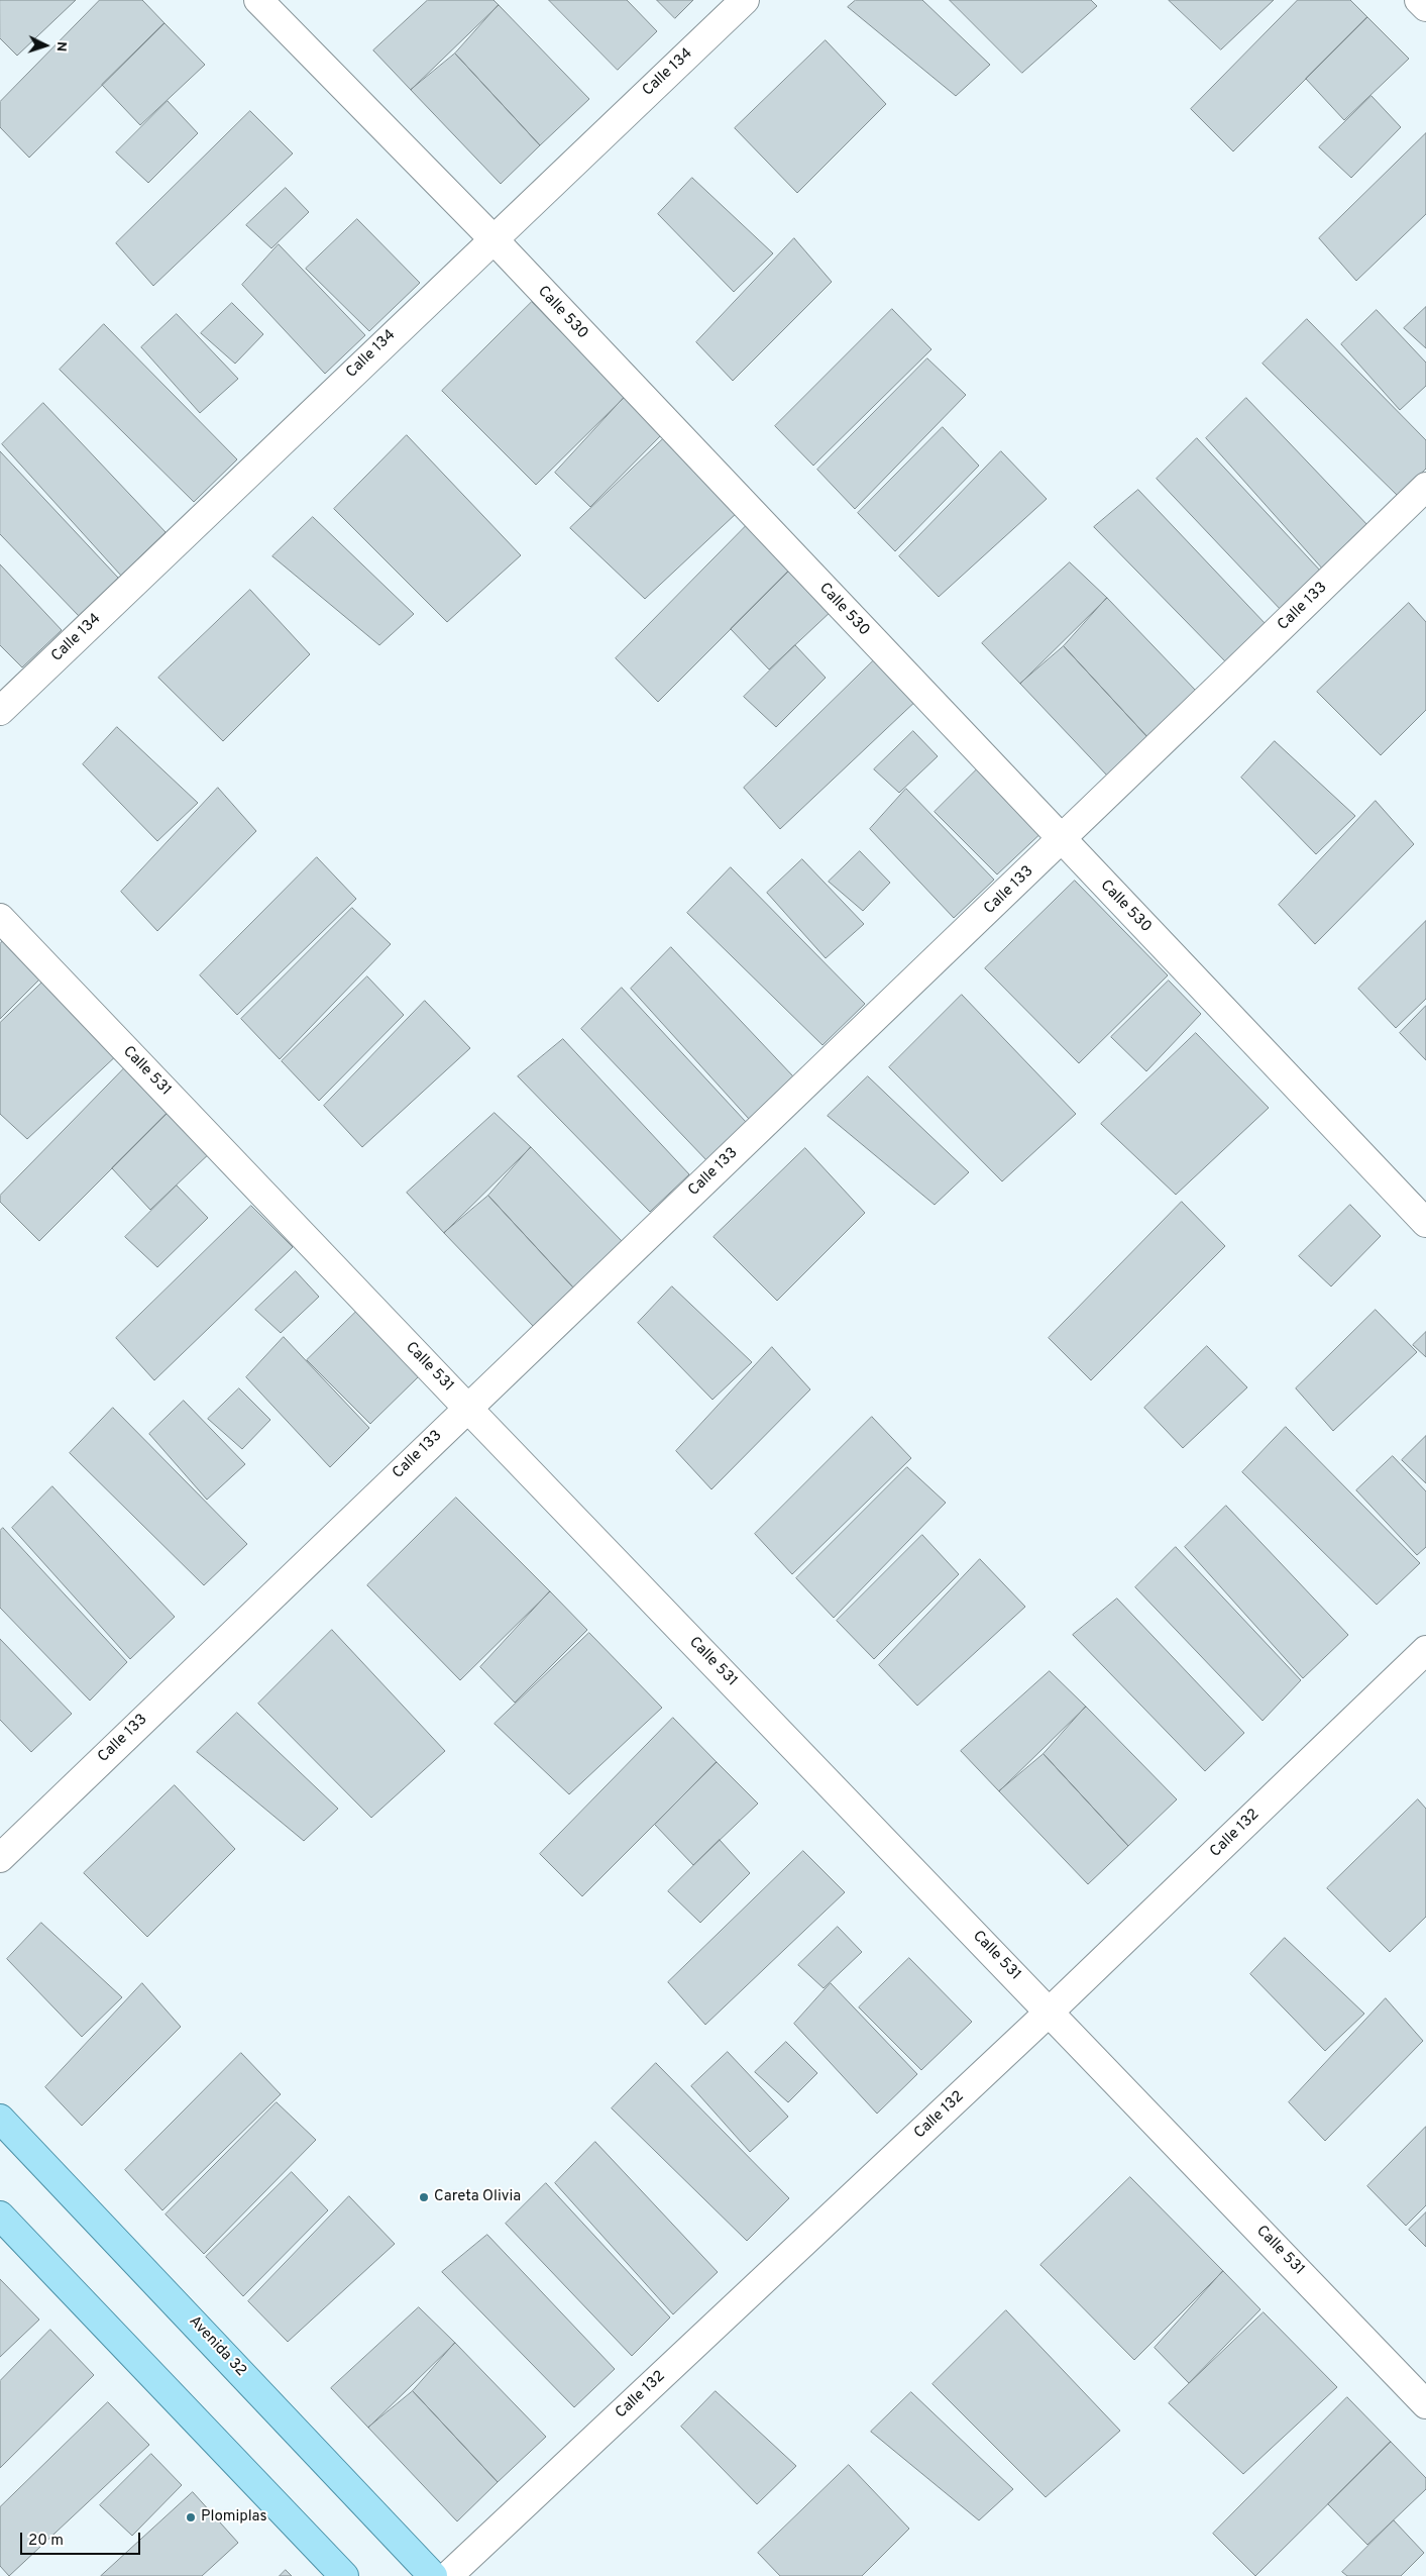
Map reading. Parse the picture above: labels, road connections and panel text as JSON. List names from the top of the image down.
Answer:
{
  "streets": {
    "main road": ["Avenida 32"],
    "street": [
      "Calle 134",
      "Calle 530",
      "Calle 133",
      "Calle 531",
      "Calle 132"
    ]
  },
  "crossings": [
    ["Calle 134", "Calle 530"],
    ["Calle 530", "Calle 133"],
    ["Calle 133", "Calle 531"],
    ["Calle 531", "Calle 132"]
  ],
  "places": ["Careta Olivia", "Plomiplas"],
  "scale_bar": "20 m",
  "north": "right"
}
